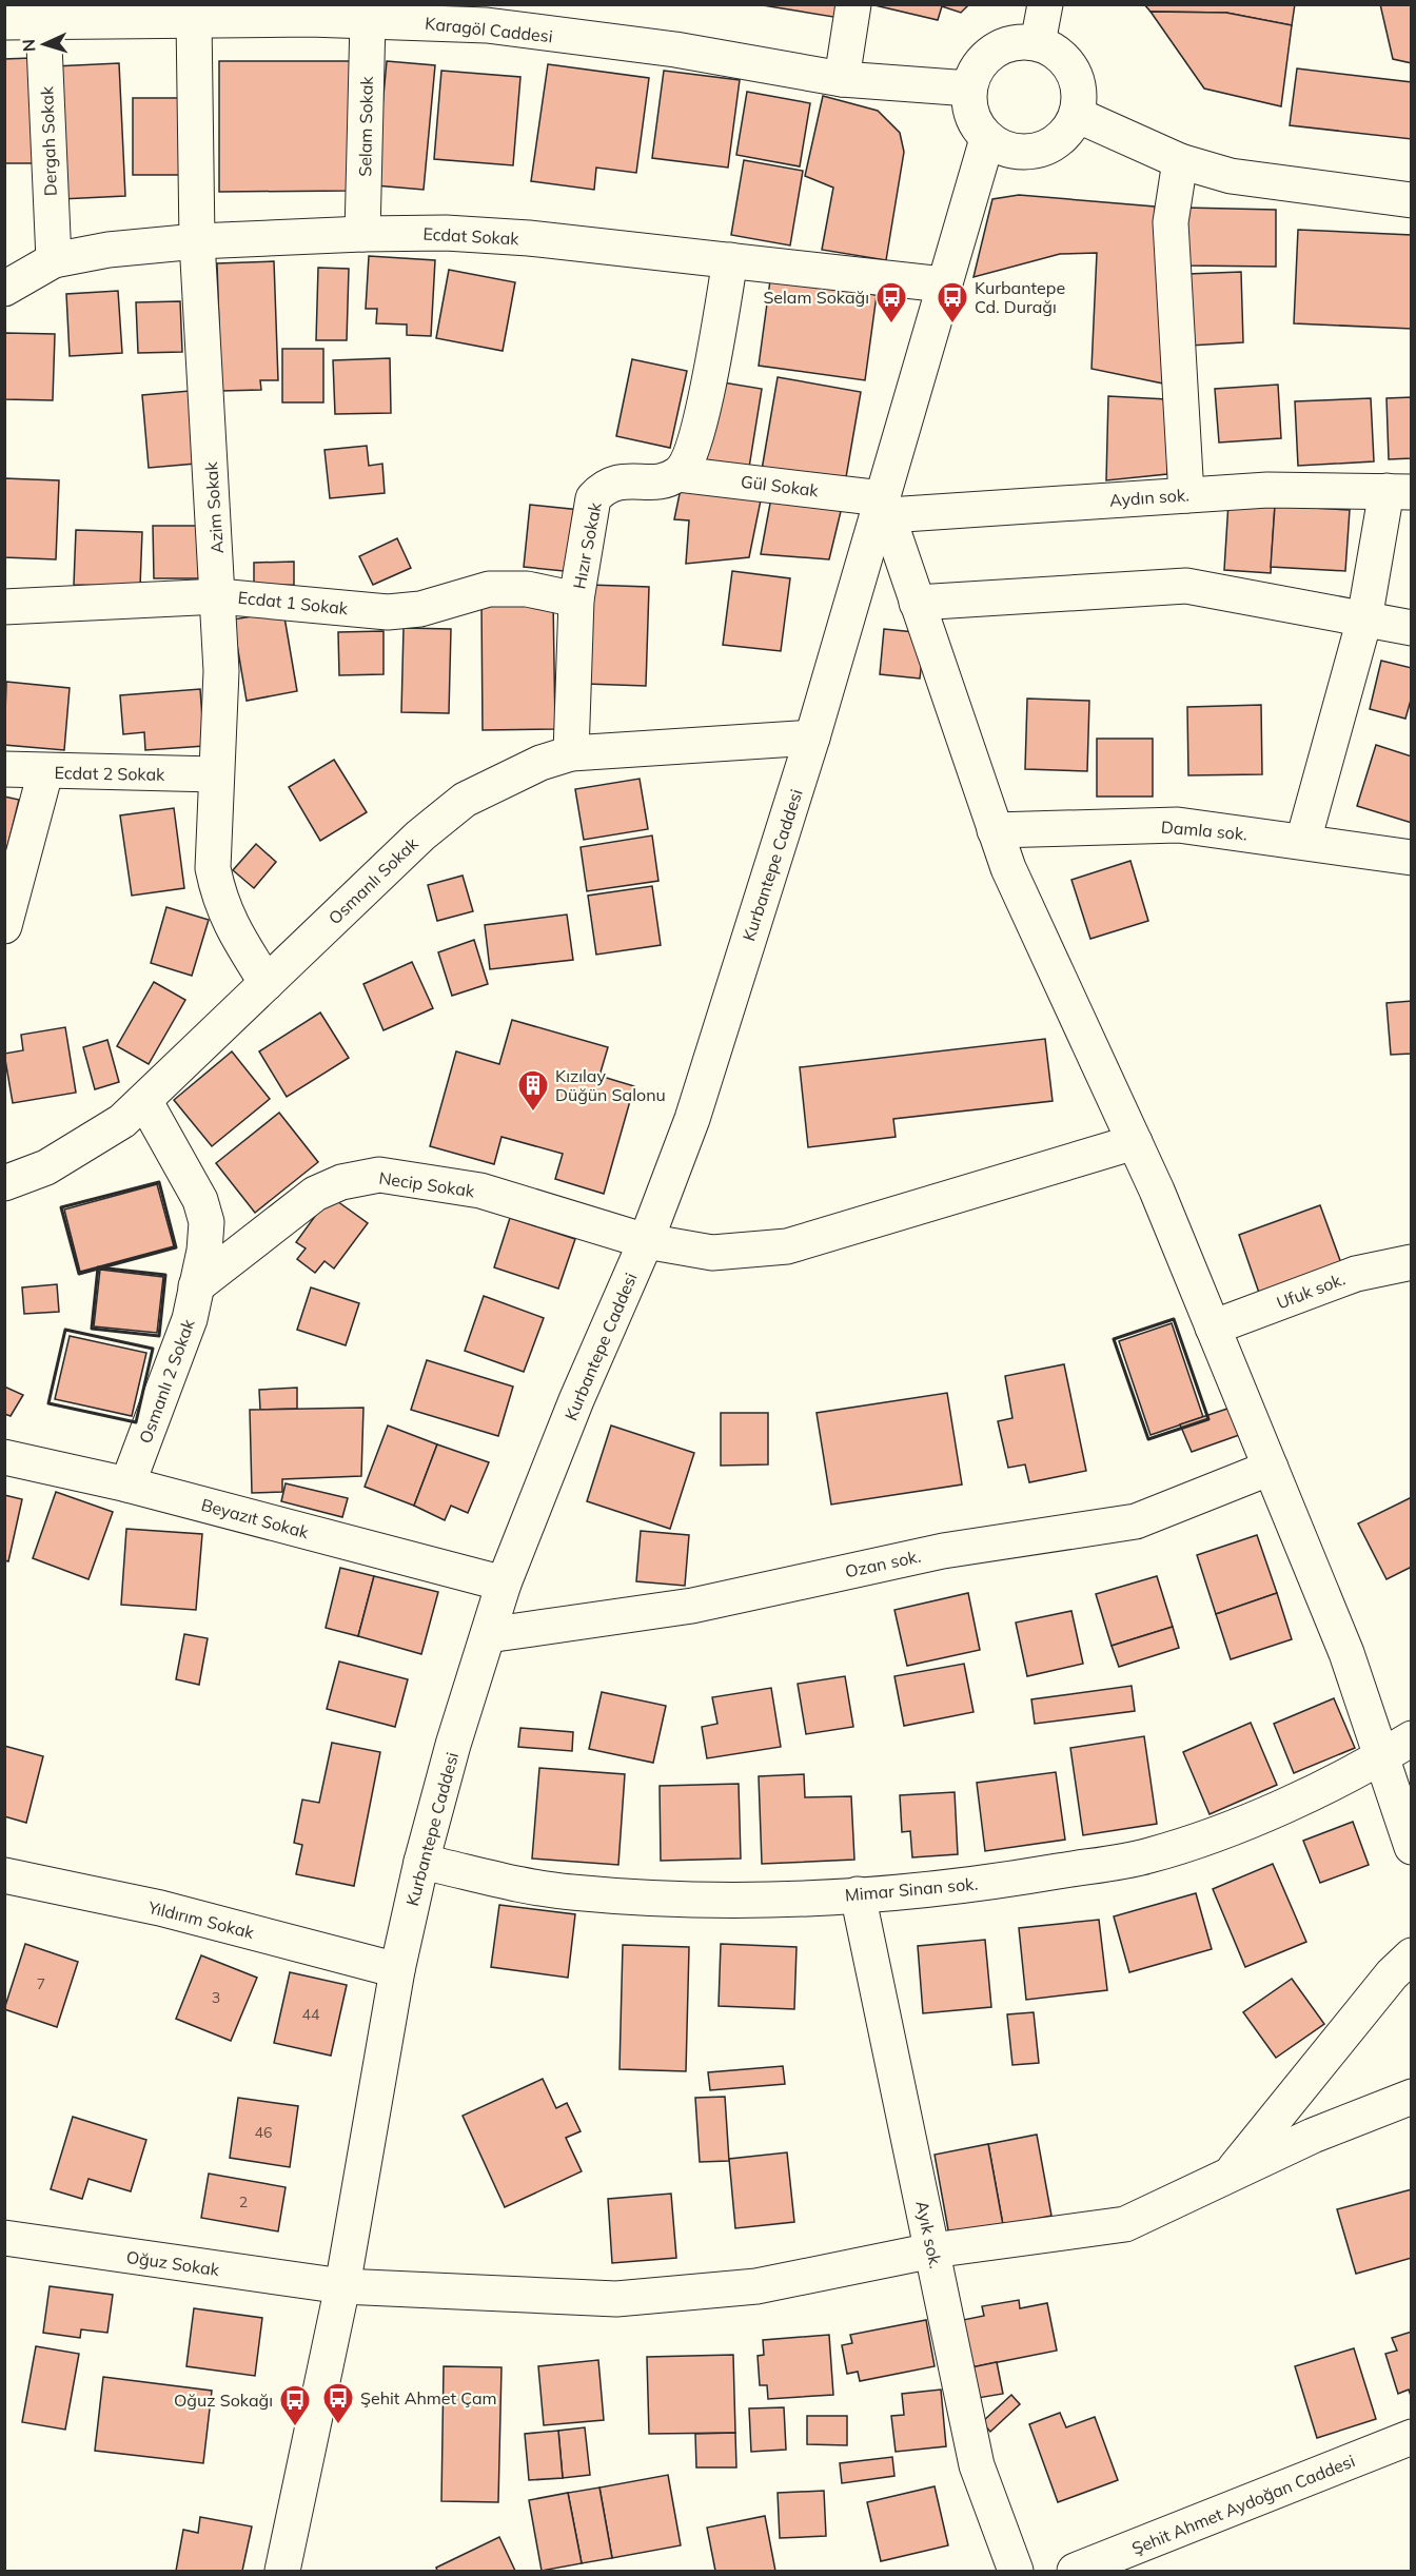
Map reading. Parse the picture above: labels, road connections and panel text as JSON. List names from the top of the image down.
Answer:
{
  "streets": {
    "street": [
      "Karagöl Caddesi",
      "Selam Sokak",
      "Dergah Sokak",
      "Ecdat Sokak",
      "Gül Sokak",
      "Aydın sok.",
      "Azim Sokak",
      "Hızır Sokak",
      "Ecdat 1 Sokak",
      "Ecdat 2 Sokak",
      "Damla sok.",
      "Kurbantepe Caddesi",
      "Osmanlı Sokak",
      "Necip Sokak",
      "Ufuk sok.",
      "Osmanlı 2 Sokak",
      "Beyazıt Sokak",
      "Ozan sok.",
      "Mimar Sinan sok.",
      "Yıldırım Sokak",
      "Ayık sok.",
      "Oğuz Sokak",
      "Şehit Ahmet Aydoğan Caddesi"
    ]
  },
  "crossings": [
    ["Karagöl Caddesi", "Selam Sokak"],
    ["Karagöl Caddesi", "Dergah Sokak"],
    ["Karagöl Caddesi", "Azim Sokak"],
    ["Karagöl Caddesi", "Kurbantepe Caddesi"],
    ["Selam Sokak", "Ecdat Sokak"],
    ["Dergah Sokak", "Ecdat Sokak"],
    ["Ecdat Sokak", "Azim Sokak"],
    ["Ecdat Sokak", "Kurbantepe Caddesi"],
    ["Gül Sokak", "Aydın sok."],
    ["Gül Sokak", "Hızır Sokak"],
    ["Gül Sokak", "Kurbantepe Caddesi"],
    ["Aydın sok.", "Kurbantepe Caddesi"],
    ["Azim Sokak", "Ecdat 1 Sokak"],
    ["Azim Sokak", "Ecdat 2 Sokak"],
    ["Azim Sokak", "Osmanlı Sokak"],
    ["Hızır Sokak", "Ecdat 1 Sokak"],
    ["Hızır Sokak", "Osmanlı Sokak"],
    ["Kurbantepe Caddesi", "Osmanlı Sokak"],
    ["Kurbantepe Caddesi", "Necip Sokak"],
    ["Kurbantepe Caddesi", "Beyazıt Sokak"],
    ["Kurbantepe Caddesi", "Ozan sok."],
    ["Kurbantepe Caddesi", "Mimar Sinan sok."],
    ["Kurbantepe Caddesi", "Yıldırım Sokak"],
    ["Kurbantepe Caddesi", "Oğuz Sokak"],
    ["Osmanlı Sokak", "Osmanlı 2 Sokak"],
    ["Necip Sokak", "Osmanlı 2 Sokak"],
    ["Osmanlı 2 Sokak", "Beyazıt Sokak"],
    ["Mimar Sinan sok.", "Ayık sok."],
    ["Ayık sok.", "Oğuz Sokak"]
  ],
  "places": {
    "bus stop": [
      "Selam Sokağı",
      "Kurbantepe Cd. Durağı",
      "Şehit Ahmet Çam",
      "Oğuz Sokağı"
    ],
    "building": ["Kızılay Düğün Salonu"]
  },
  "house_numbers": [
    "7",
    "3",
    "44",
    "46",
    "2"
  ],
  "north": "left"
}
